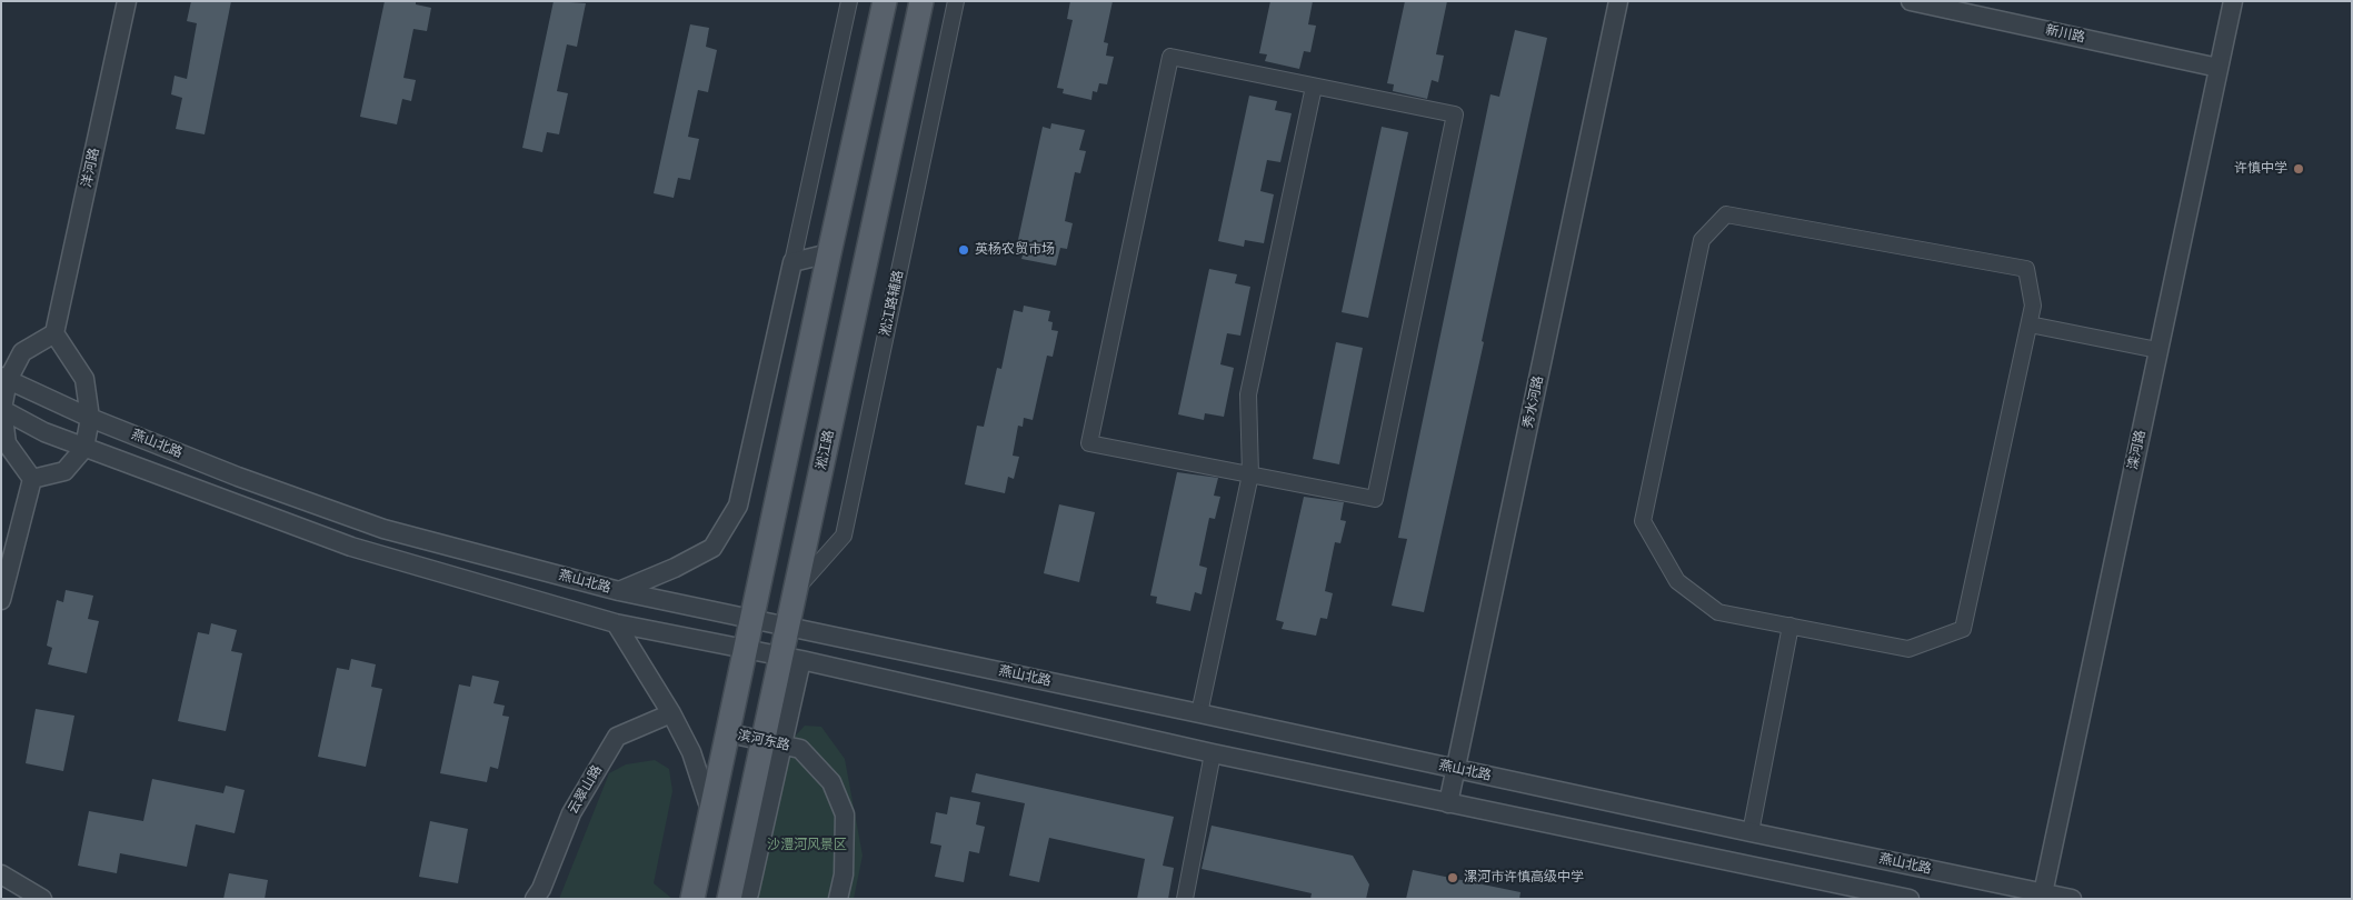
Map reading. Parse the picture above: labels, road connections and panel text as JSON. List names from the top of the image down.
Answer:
{
  "streets": {
    "main road": ["淞江路"],
    "street": [
      "新川路",
      "洋河路",
      "淞江路辅路",
      "秀水河路",
      "燕山北路",
      "滦河路",
      "滨河东路",
      "云翠山路"
    ]
  },
  "crossings": [
    ["新川路", "滦河路"],
    ["淞江路辅路", "淞江路"],
    ["秀水河路", "燕山北路"],
    ["燕山北路", "淞江路"],
    ["燕山北路", "滦河路"],
    ["淞江路", "滨河东路"]
  ],
  "parks": ["沙澧河风景区"],
  "places": ["许慎中学", "英杨农贸市场", "漯河市许慎高级中学"]
}
